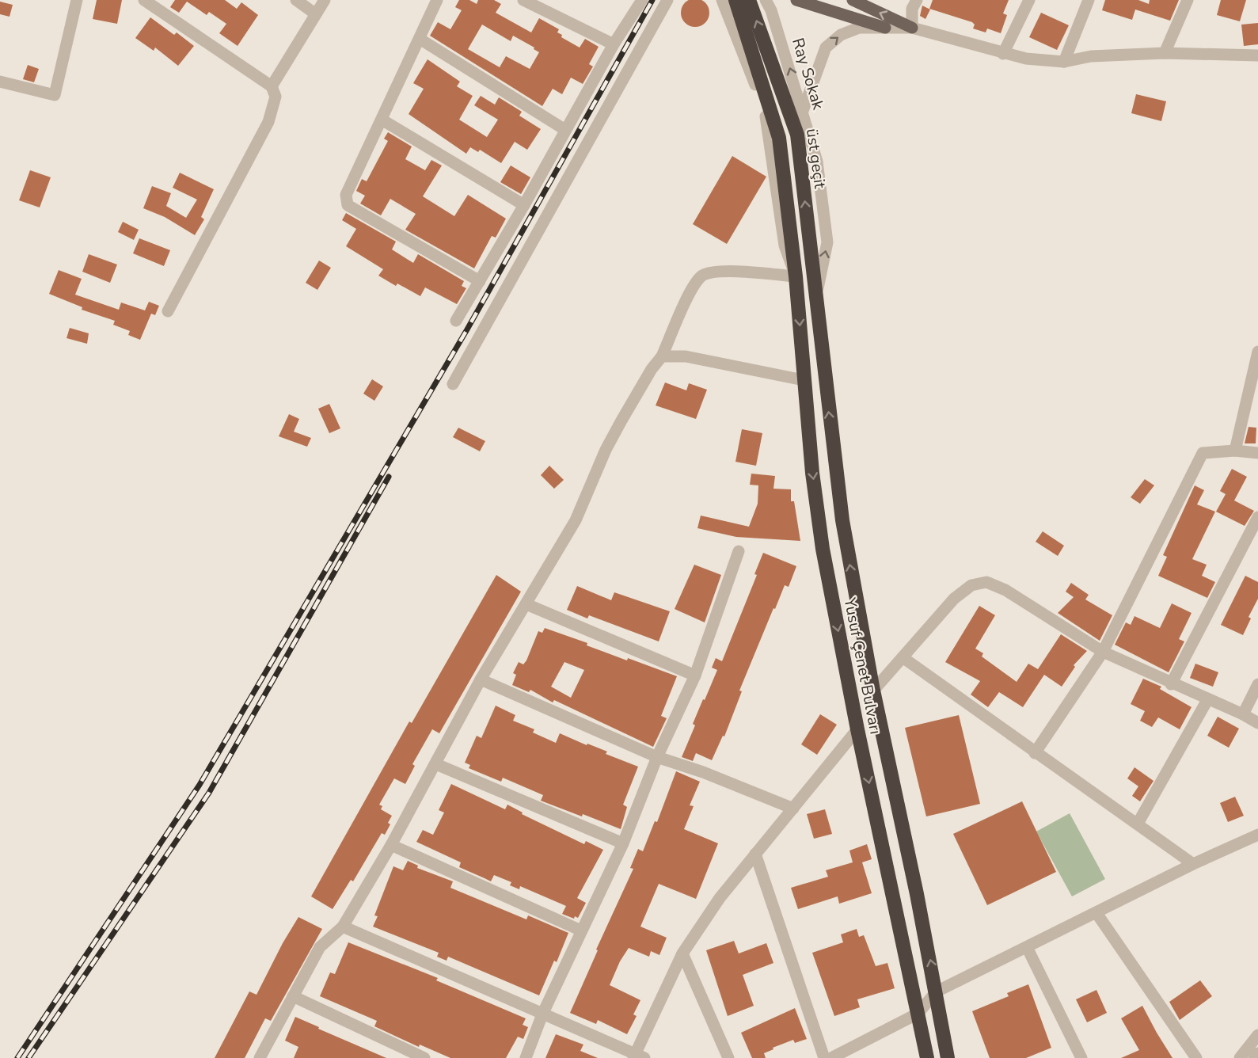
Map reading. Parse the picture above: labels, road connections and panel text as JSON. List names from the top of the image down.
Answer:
{
  "streets": {
    "highway": ["üst geçit", "Yusuf Çenet Bulvarı"],
    "street": ["Ray Sokak"]
  },
  "crossings": [
    ["Ray Sokak", "üst geçit"],
    ["Ray Sokak", "Yusuf Çenet Bulvarı"],
    ["üst geçit", "Yusuf Çenet Bulvarı"]
  ],
  "one_way": ["üst geçit"]
}
